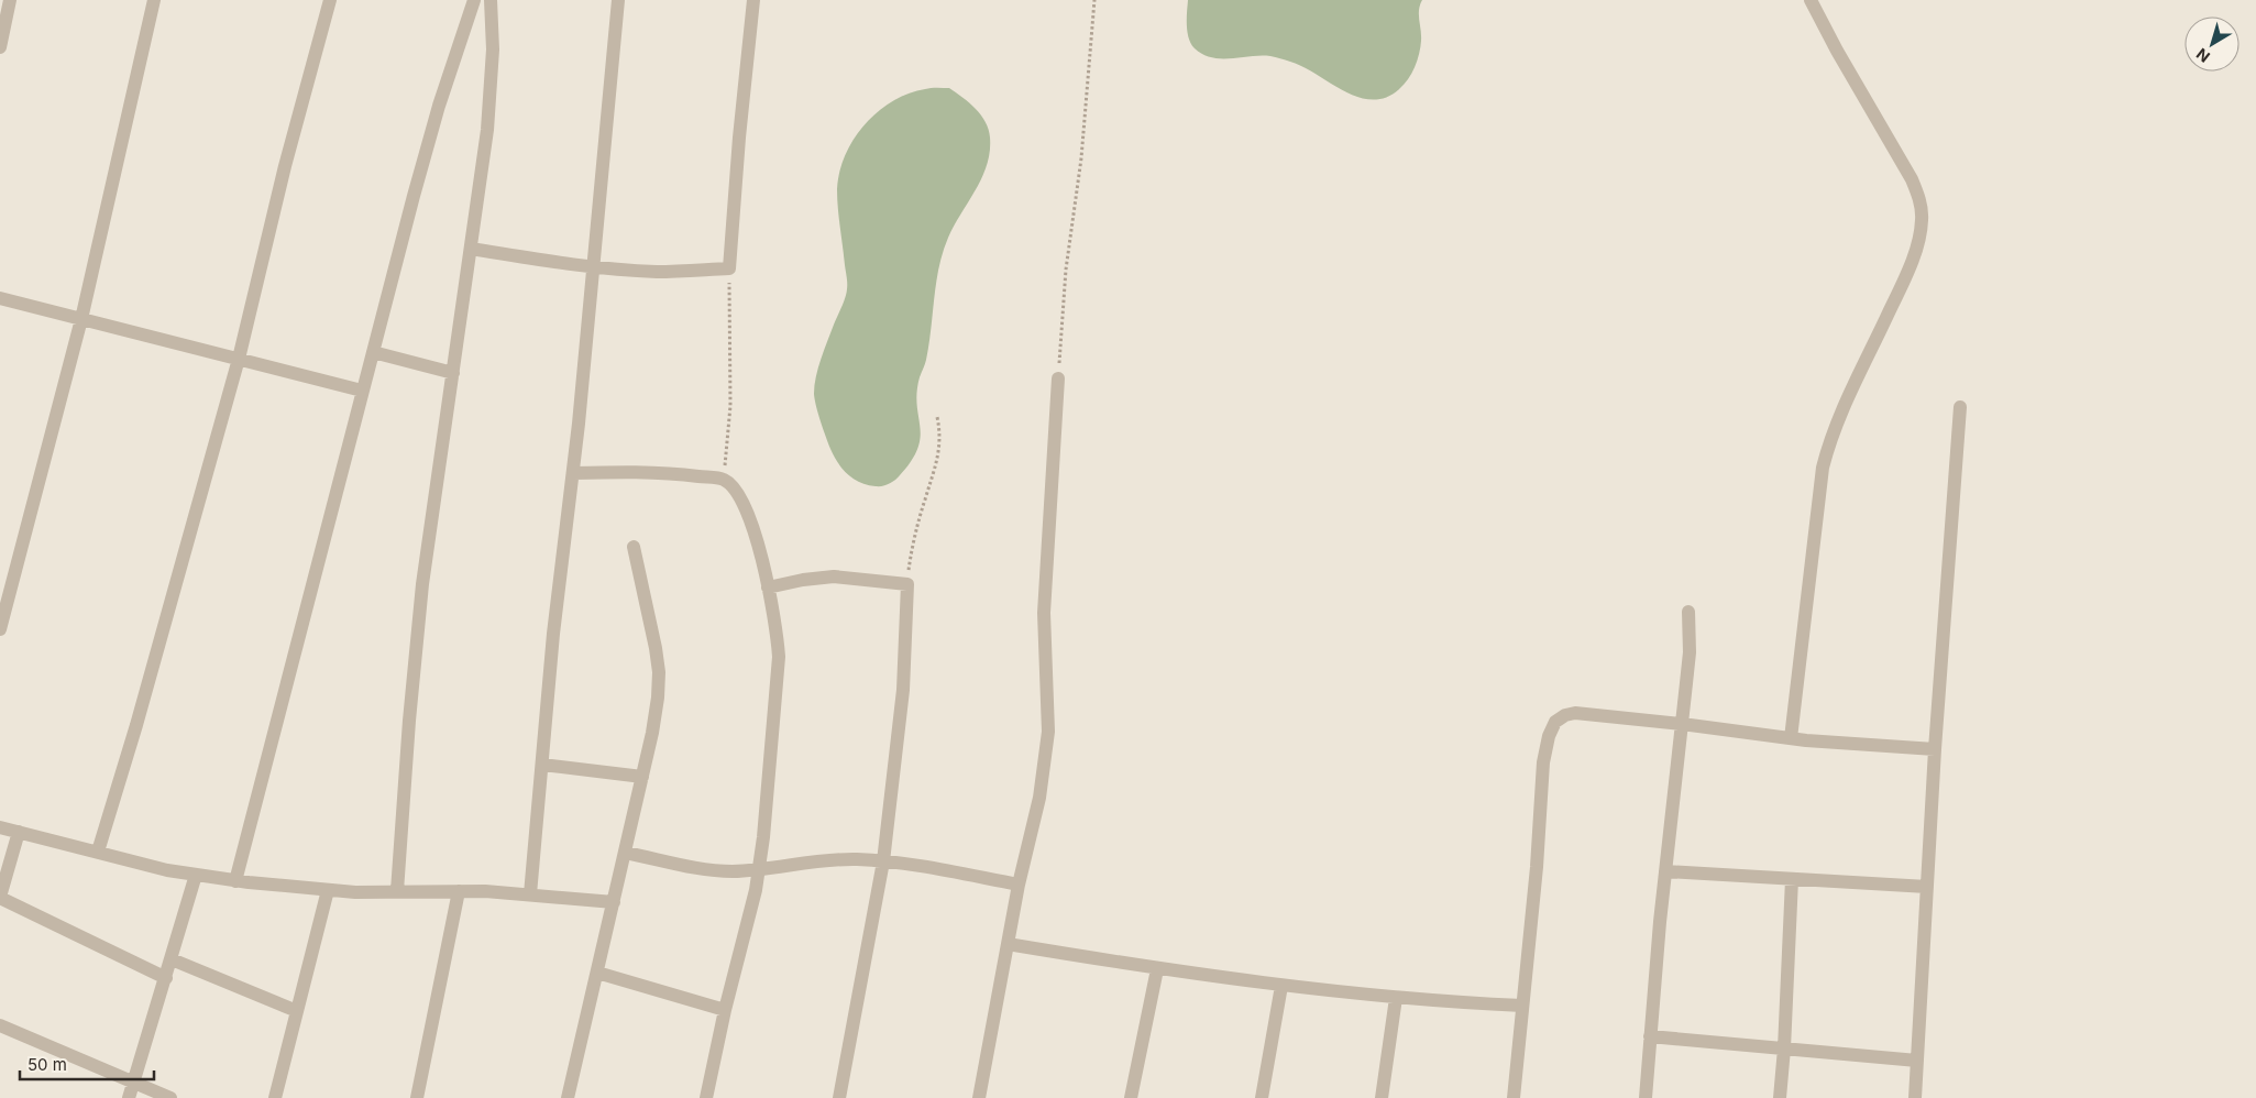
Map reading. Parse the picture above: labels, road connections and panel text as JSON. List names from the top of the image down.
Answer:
{
  "scale_bar": "50 m",
  "north": "bottom left"
}
